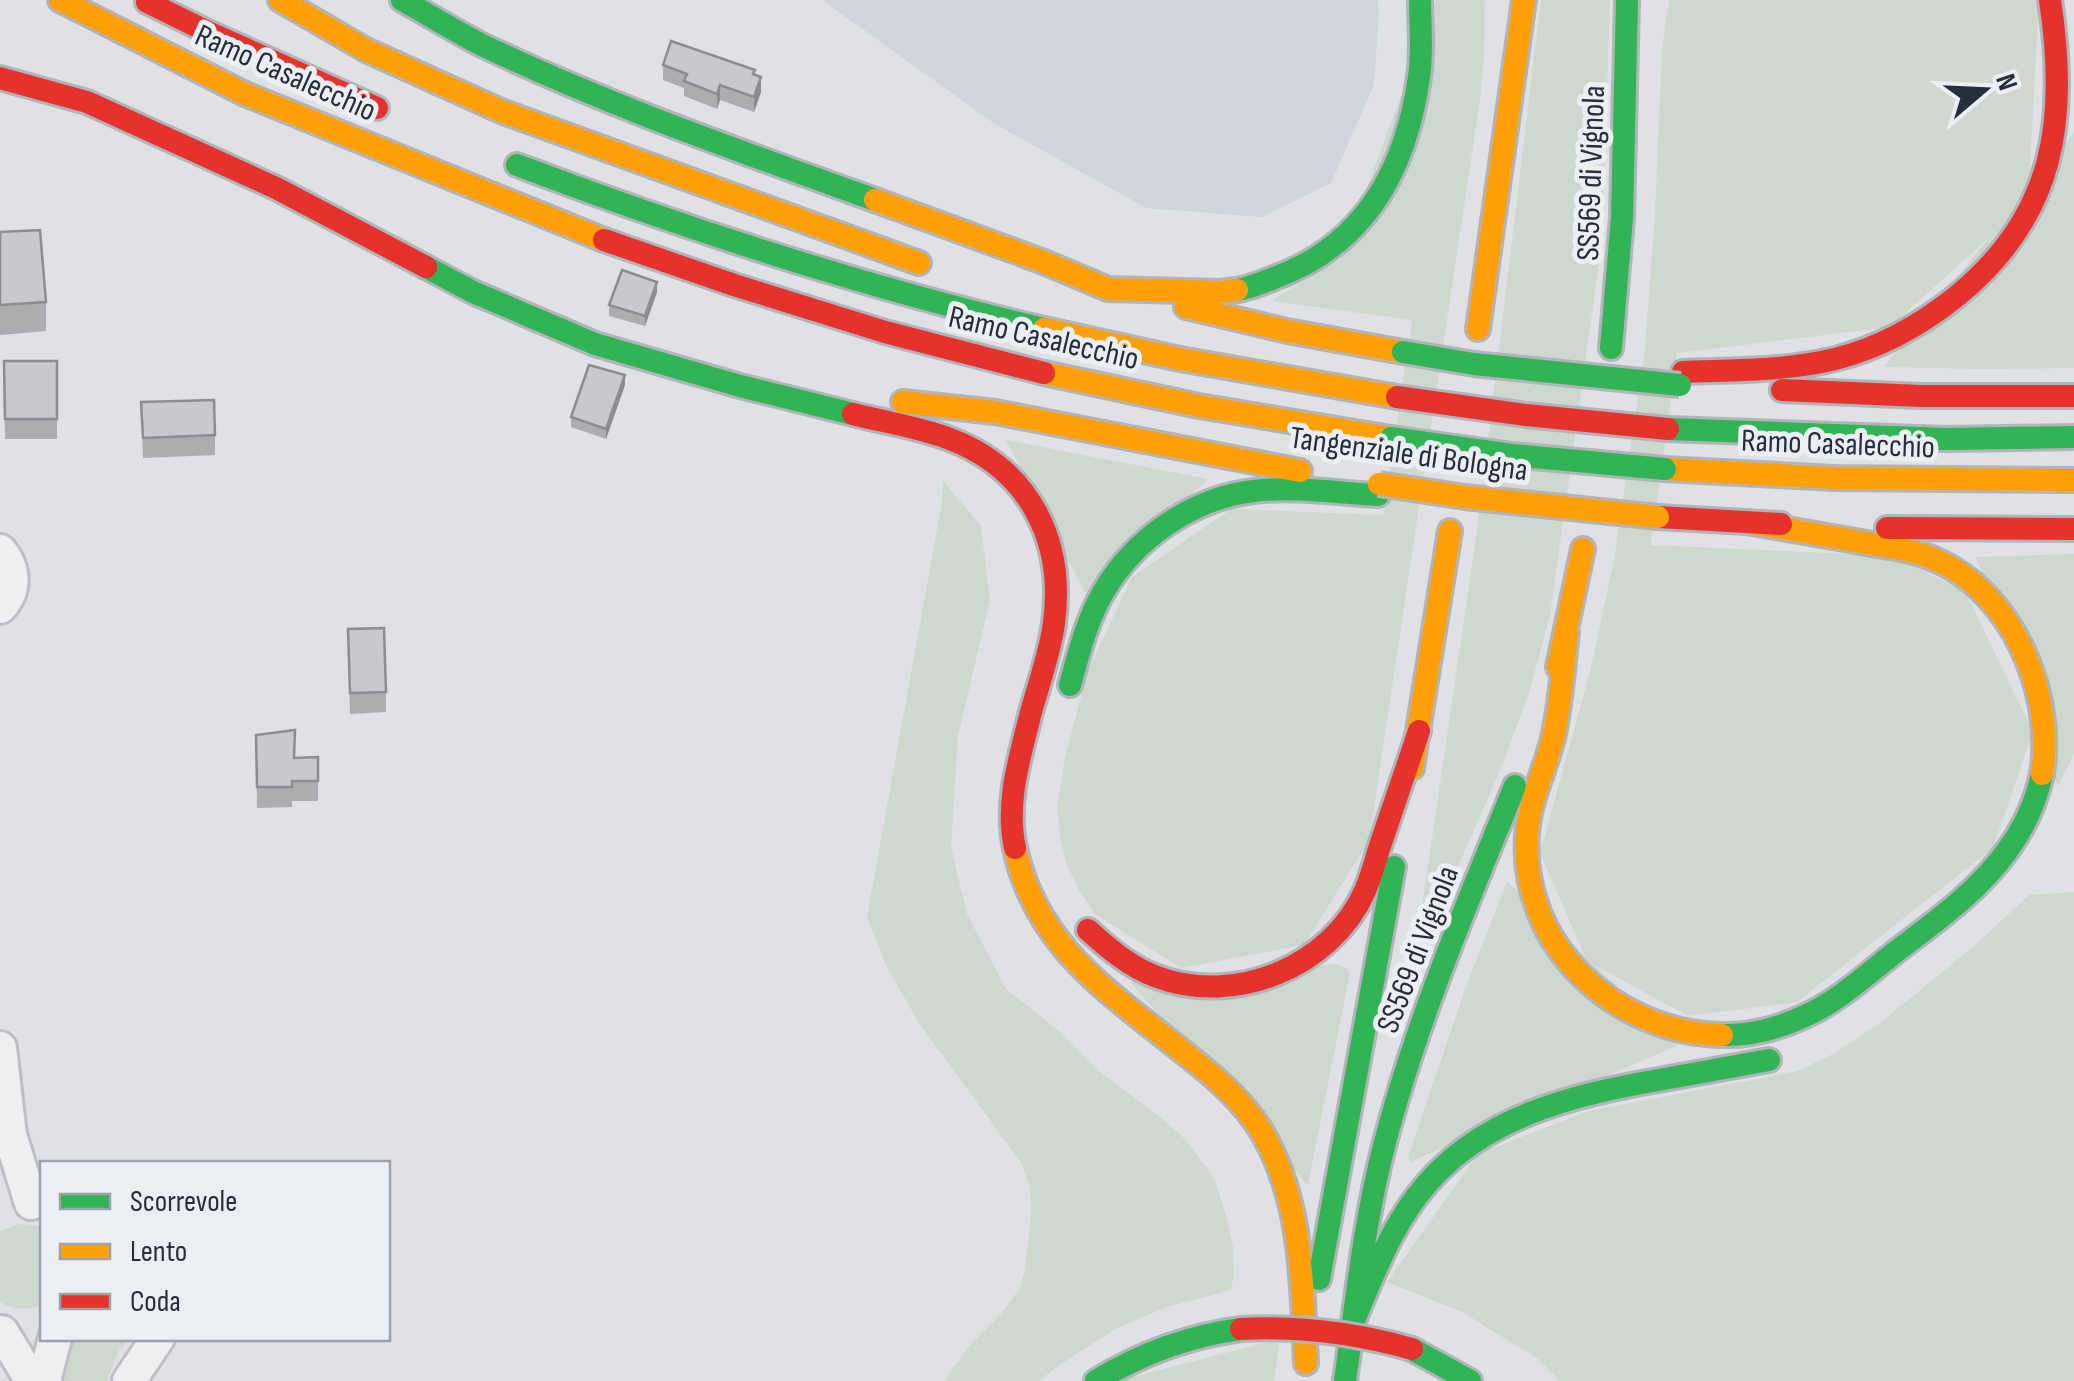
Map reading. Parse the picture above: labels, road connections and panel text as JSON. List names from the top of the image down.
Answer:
{
  "streets": {
    "highway": ["Ramo Casalecchio", "SS569 di Vignola", "Tangenziale di Bologna"]
  },
  "legend": ["Scorrevole", "Lento", "Coda"],
  "north": "right"
}
